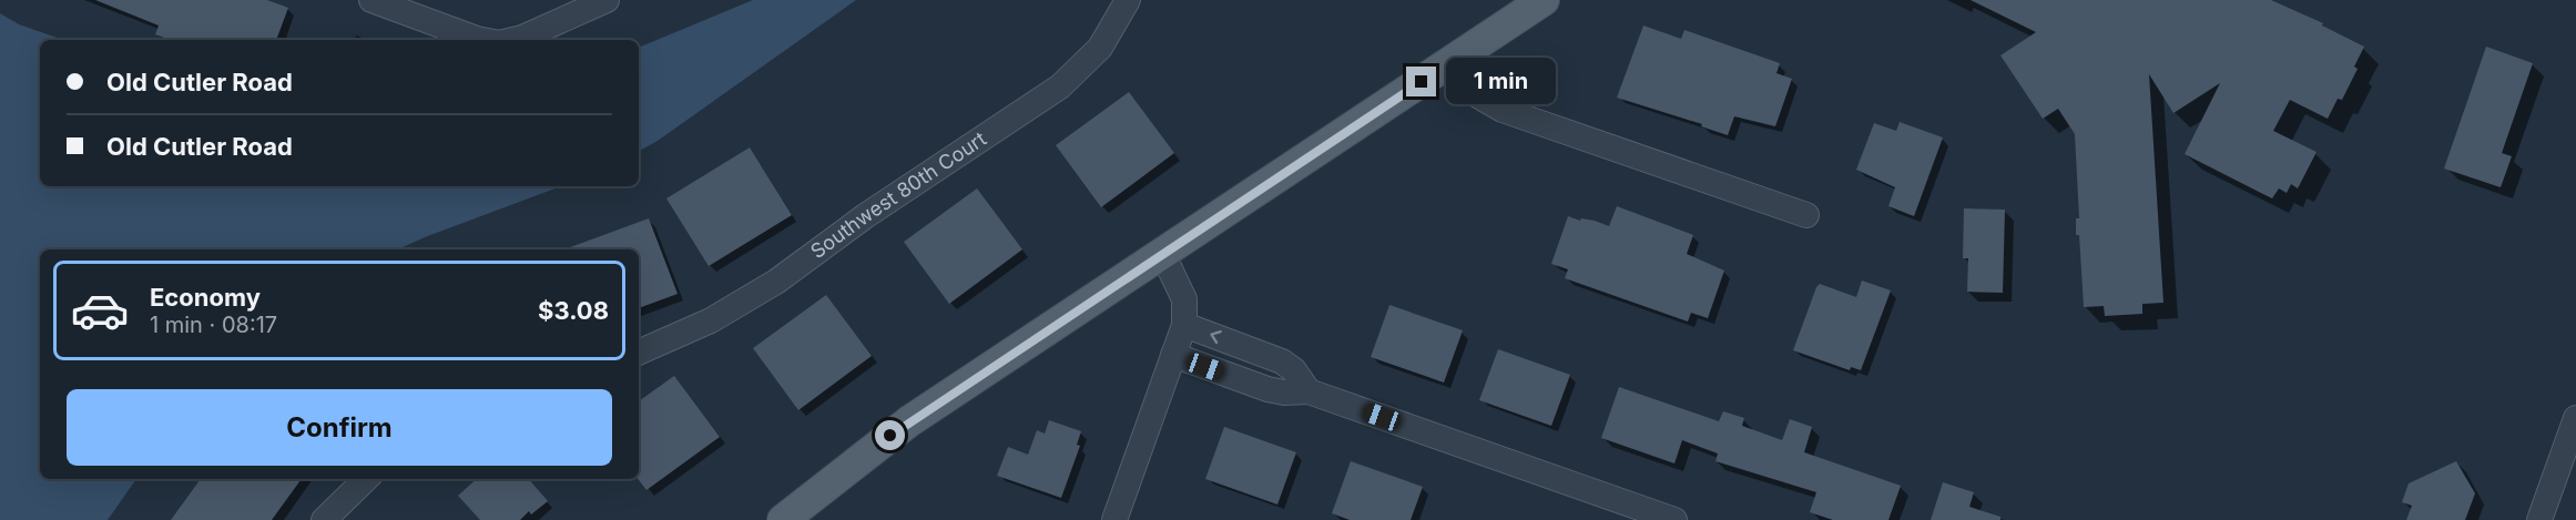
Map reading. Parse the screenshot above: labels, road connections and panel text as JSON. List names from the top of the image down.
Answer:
{
  "streets": {
    "street": ["Southwest 80th Court"]
  },
  "page": {
    "banner": ["Old Cutler Road", "Old Cutler Road"],
    "bubble": "1 min",
    "list": [
      {
        "name": "Economy",
        "note": "1 min · 08:17",
        "value": "$3.08"
      }
    ],
    "buttons": "Confirm"
  }
}
